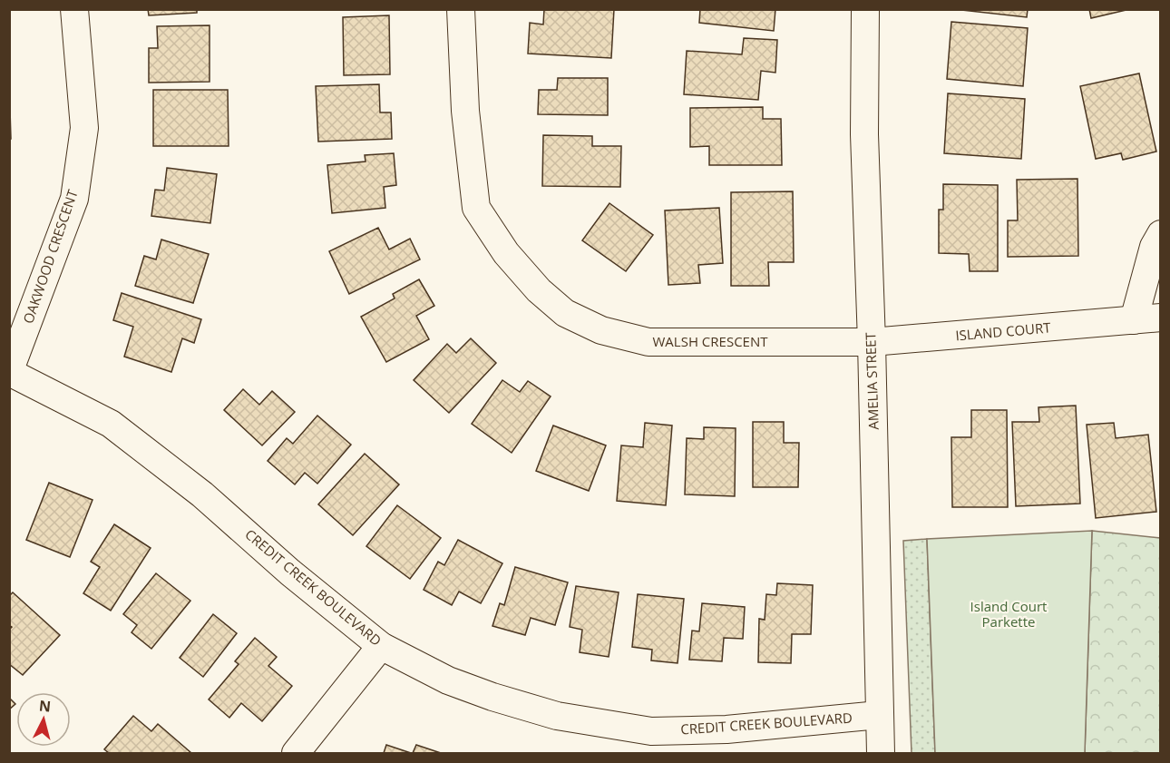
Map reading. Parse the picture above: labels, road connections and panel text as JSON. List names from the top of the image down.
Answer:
{
  "streets": {
    "street": [
      "OAKWOOD CRESCENT",
      "ISLAND COURT",
      "WALSH CRESCENT",
      "AMELIA STREET",
      "CREDIT CREEK BOULEVARD"
    ]
  },
  "crossings": [
    ["OAKWOOD CRESCENT", "CREDIT CREEK BOULEVARD"],
    ["ISLAND COURT", "WALSH CRESCENT"],
    ["ISLAND COURT", "AMELIA STREET"],
    ["WALSH CRESCENT", "AMELIA STREET"],
    ["AMELIA STREET", "CREDIT CREEK BOULEVARD"]
  ],
  "parks": ["Island Court Parkette"],
  "north": "top"
}
